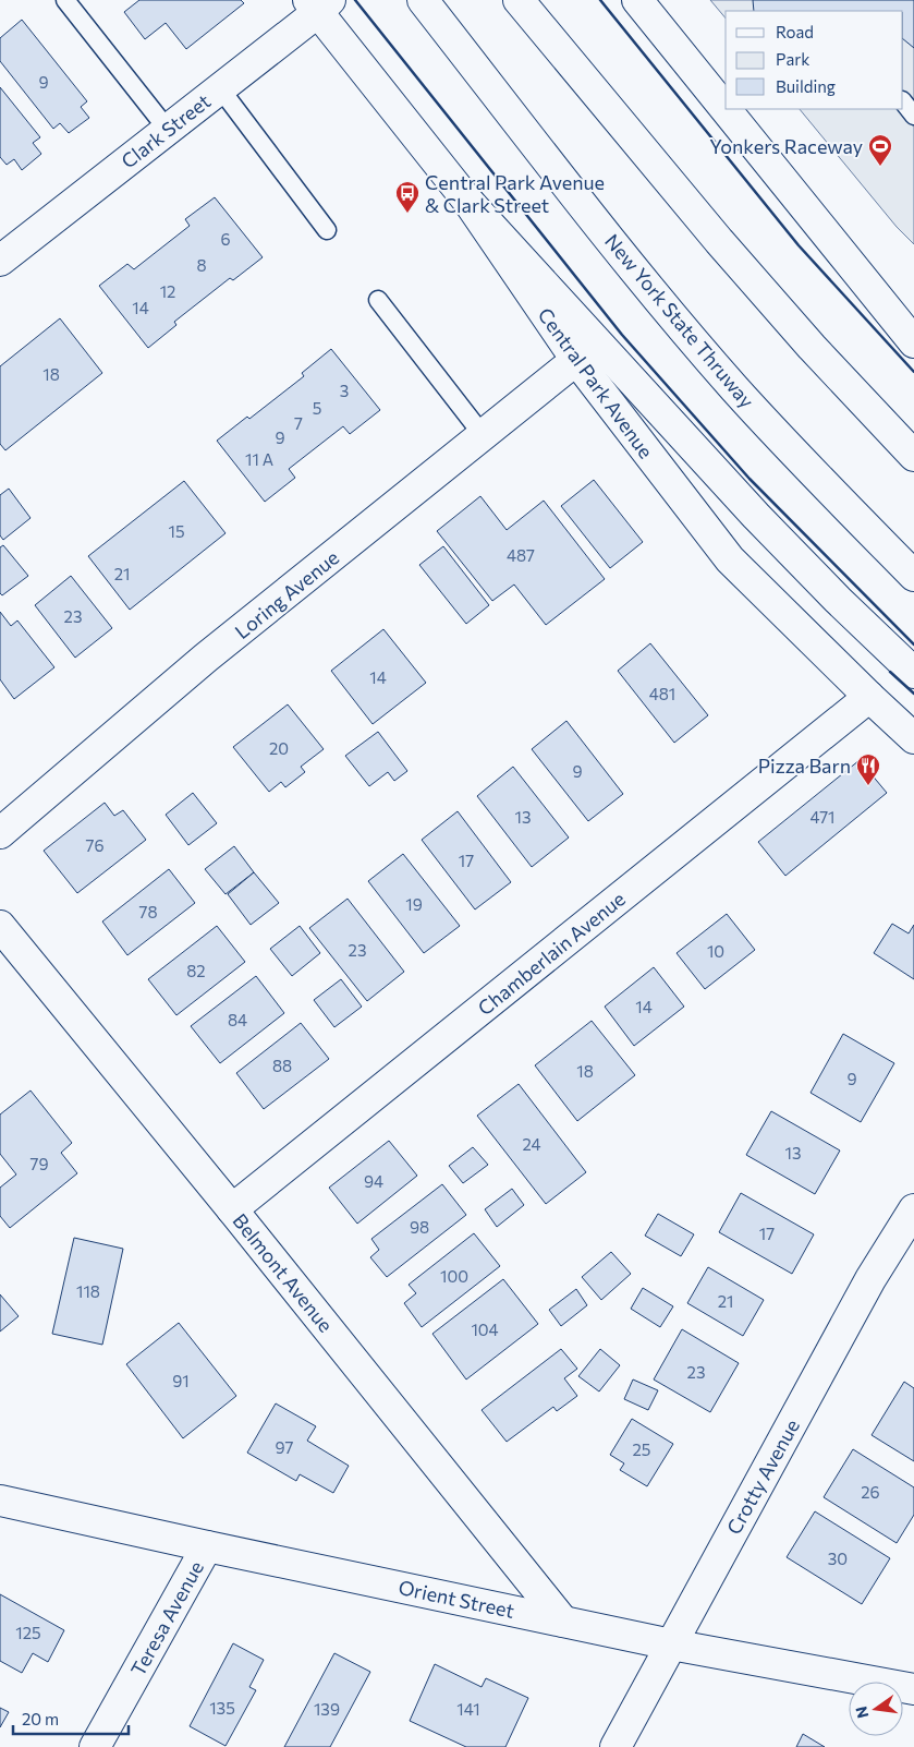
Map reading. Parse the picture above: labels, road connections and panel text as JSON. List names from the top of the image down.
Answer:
{
  "streets": {
    "main road": [
      "Clark Street",
      "New York State Thruway",
      "Central Park Avenue",
      "Loring Avenue",
      "Chamberlain Avenue",
      "Belmont Avenue",
      "Crotty Avenue",
      "Orient Street",
      "Teresa Avenue"
    ]
  },
  "crossings": [
    ["Clark Street", "Central Park Avenue"],
    ["Central Park Avenue", "Loring Avenue"],
    ["Central Park Avenue", "Chamberlain Avenue"],
    ["Chamberlain Avenue", "Belmont Avenue"],
    ["Belmont Avenue", "Orient Street"],
    ["Crotty Avenue", "Orient Street"],
    ["Orient Street", "Teresa Avenue"]
  ],
  "places": {
    "sports": ["Yonkers Raceway"],
    "bus stop": ["Central Park Avenue & Clark Street"],
    "restaurant": ["Pizza Barn"]
  },
  "house_numbers": [
    "9",
    "6",
    "8",
    "12",
    "14",
    "18",
    "3",
    "5",
    "7",
    "9",
    "11 A",
    "15",
    "487",
    "21",
    "23",
    "14",
    "481",
    "20",
    "9",
    "13",
    "471",
    "76",
    "17",
    "19",
    "78",
    "23",
    "10",
    "82",
    "14",
    "84",
    "88",
    "18",
    "9",
    "24",
    "13",
    "79",
    "94",
    "98",
    "17",
    "100",
    "118",
    "21",
    "104",
    "23",
    "91",
    "97",
    "25",
    "26",
    "30",
    "125",
    "135",
    "139",
    "141"
  ],
  "legend": ["Road", "Park", "Building"],
  "scale_bar": "20 m",
  "north": "left"
}
